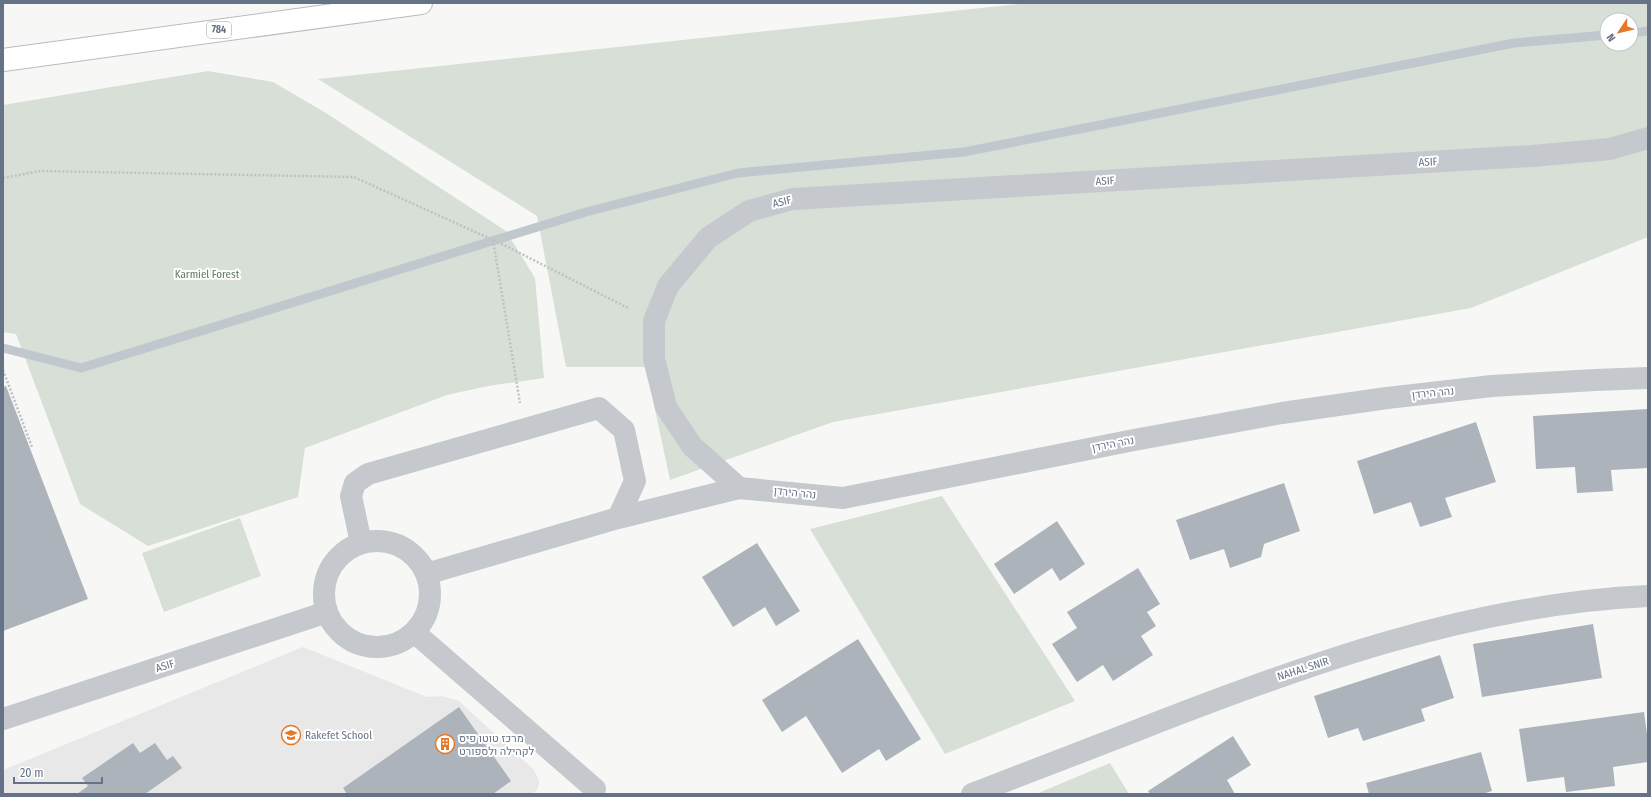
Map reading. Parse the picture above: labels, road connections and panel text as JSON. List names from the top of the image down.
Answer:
{
  "streets": {
    "main road": ["784"],
    "street": ["ASIF", "נהר הירדן", "NAHAL SNIR"]
  },
  "crossings": [
    ["ASIF", "נהר הירדן"]
  ],
  "parks": ["Karmiel Forest"],
  "places": {
    "school or university": ["Rakefet School"],
    "building": ["מרכז טוטו פיס לקהילה ולספורט"]
  },
  "scale_bar": "20 m",
  "north": "bottom left"
}
